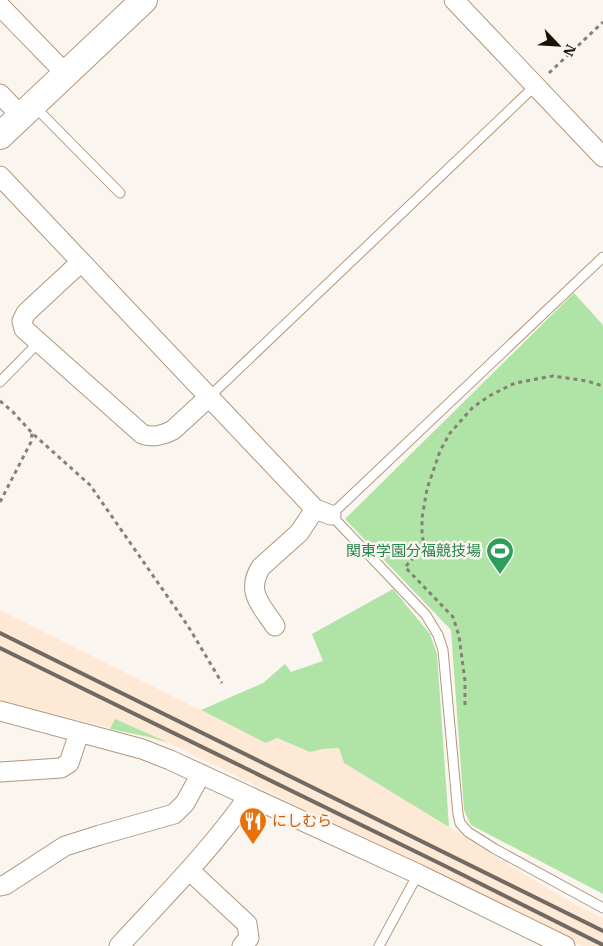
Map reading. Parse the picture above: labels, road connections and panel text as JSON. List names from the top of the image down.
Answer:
{
  "places": {
    "sports": ["関東学園分福競技場"],
    "restaurant": ["にしむら"]
  },
  "north": "bottom right"
}
